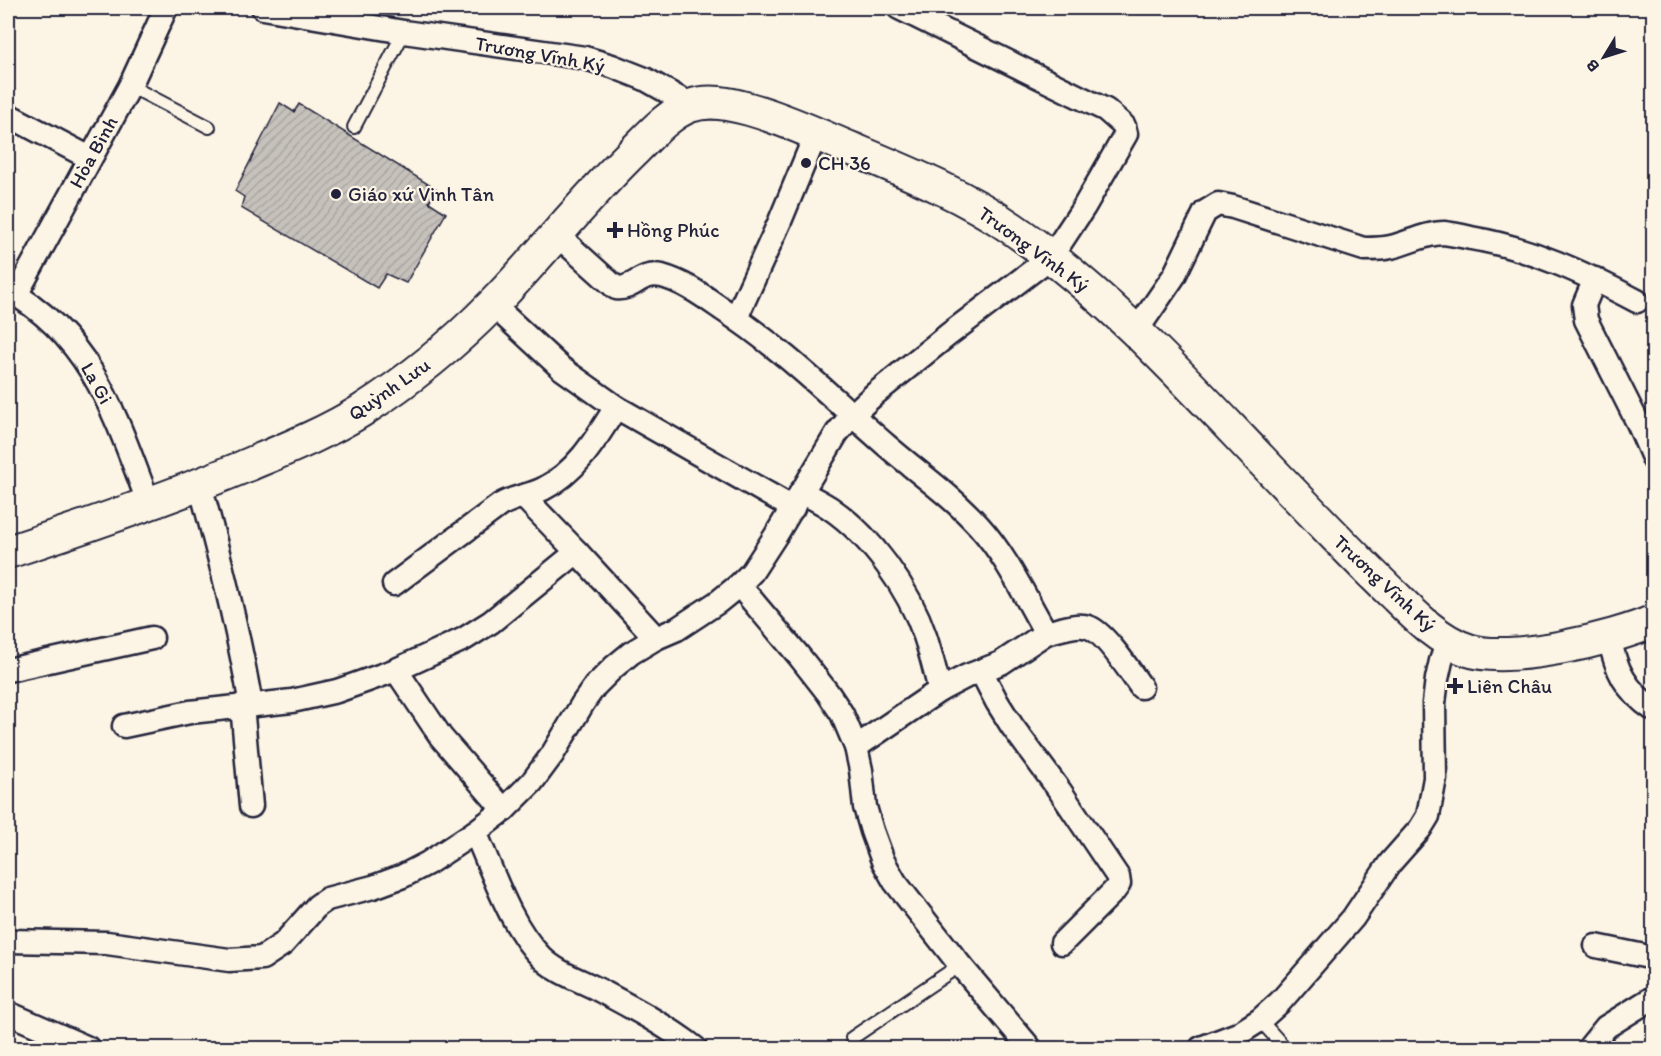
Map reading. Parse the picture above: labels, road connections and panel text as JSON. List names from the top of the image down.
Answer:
{
  "streets": {
    "main road": ["Trương Vĩnh Ký", "Quỳnh Lưu"],
    "street": ["Hòa Bình", "La Gi"]
  },
  "crossings": [
    ["Trương Vĩnh Ký", "Quỳnh Lưu"],
    ["Hòa Bình", "La Gi"],
    ["La Gi", "Quỳnh Lưu"]
  ],
  "places": {
    "other": ["CH 36", "Giáo xứ Vinh Tân"],
    "health": ["Hồng Phúc", "Liên Châu"]
  },
  "north": "bottom left"
}
